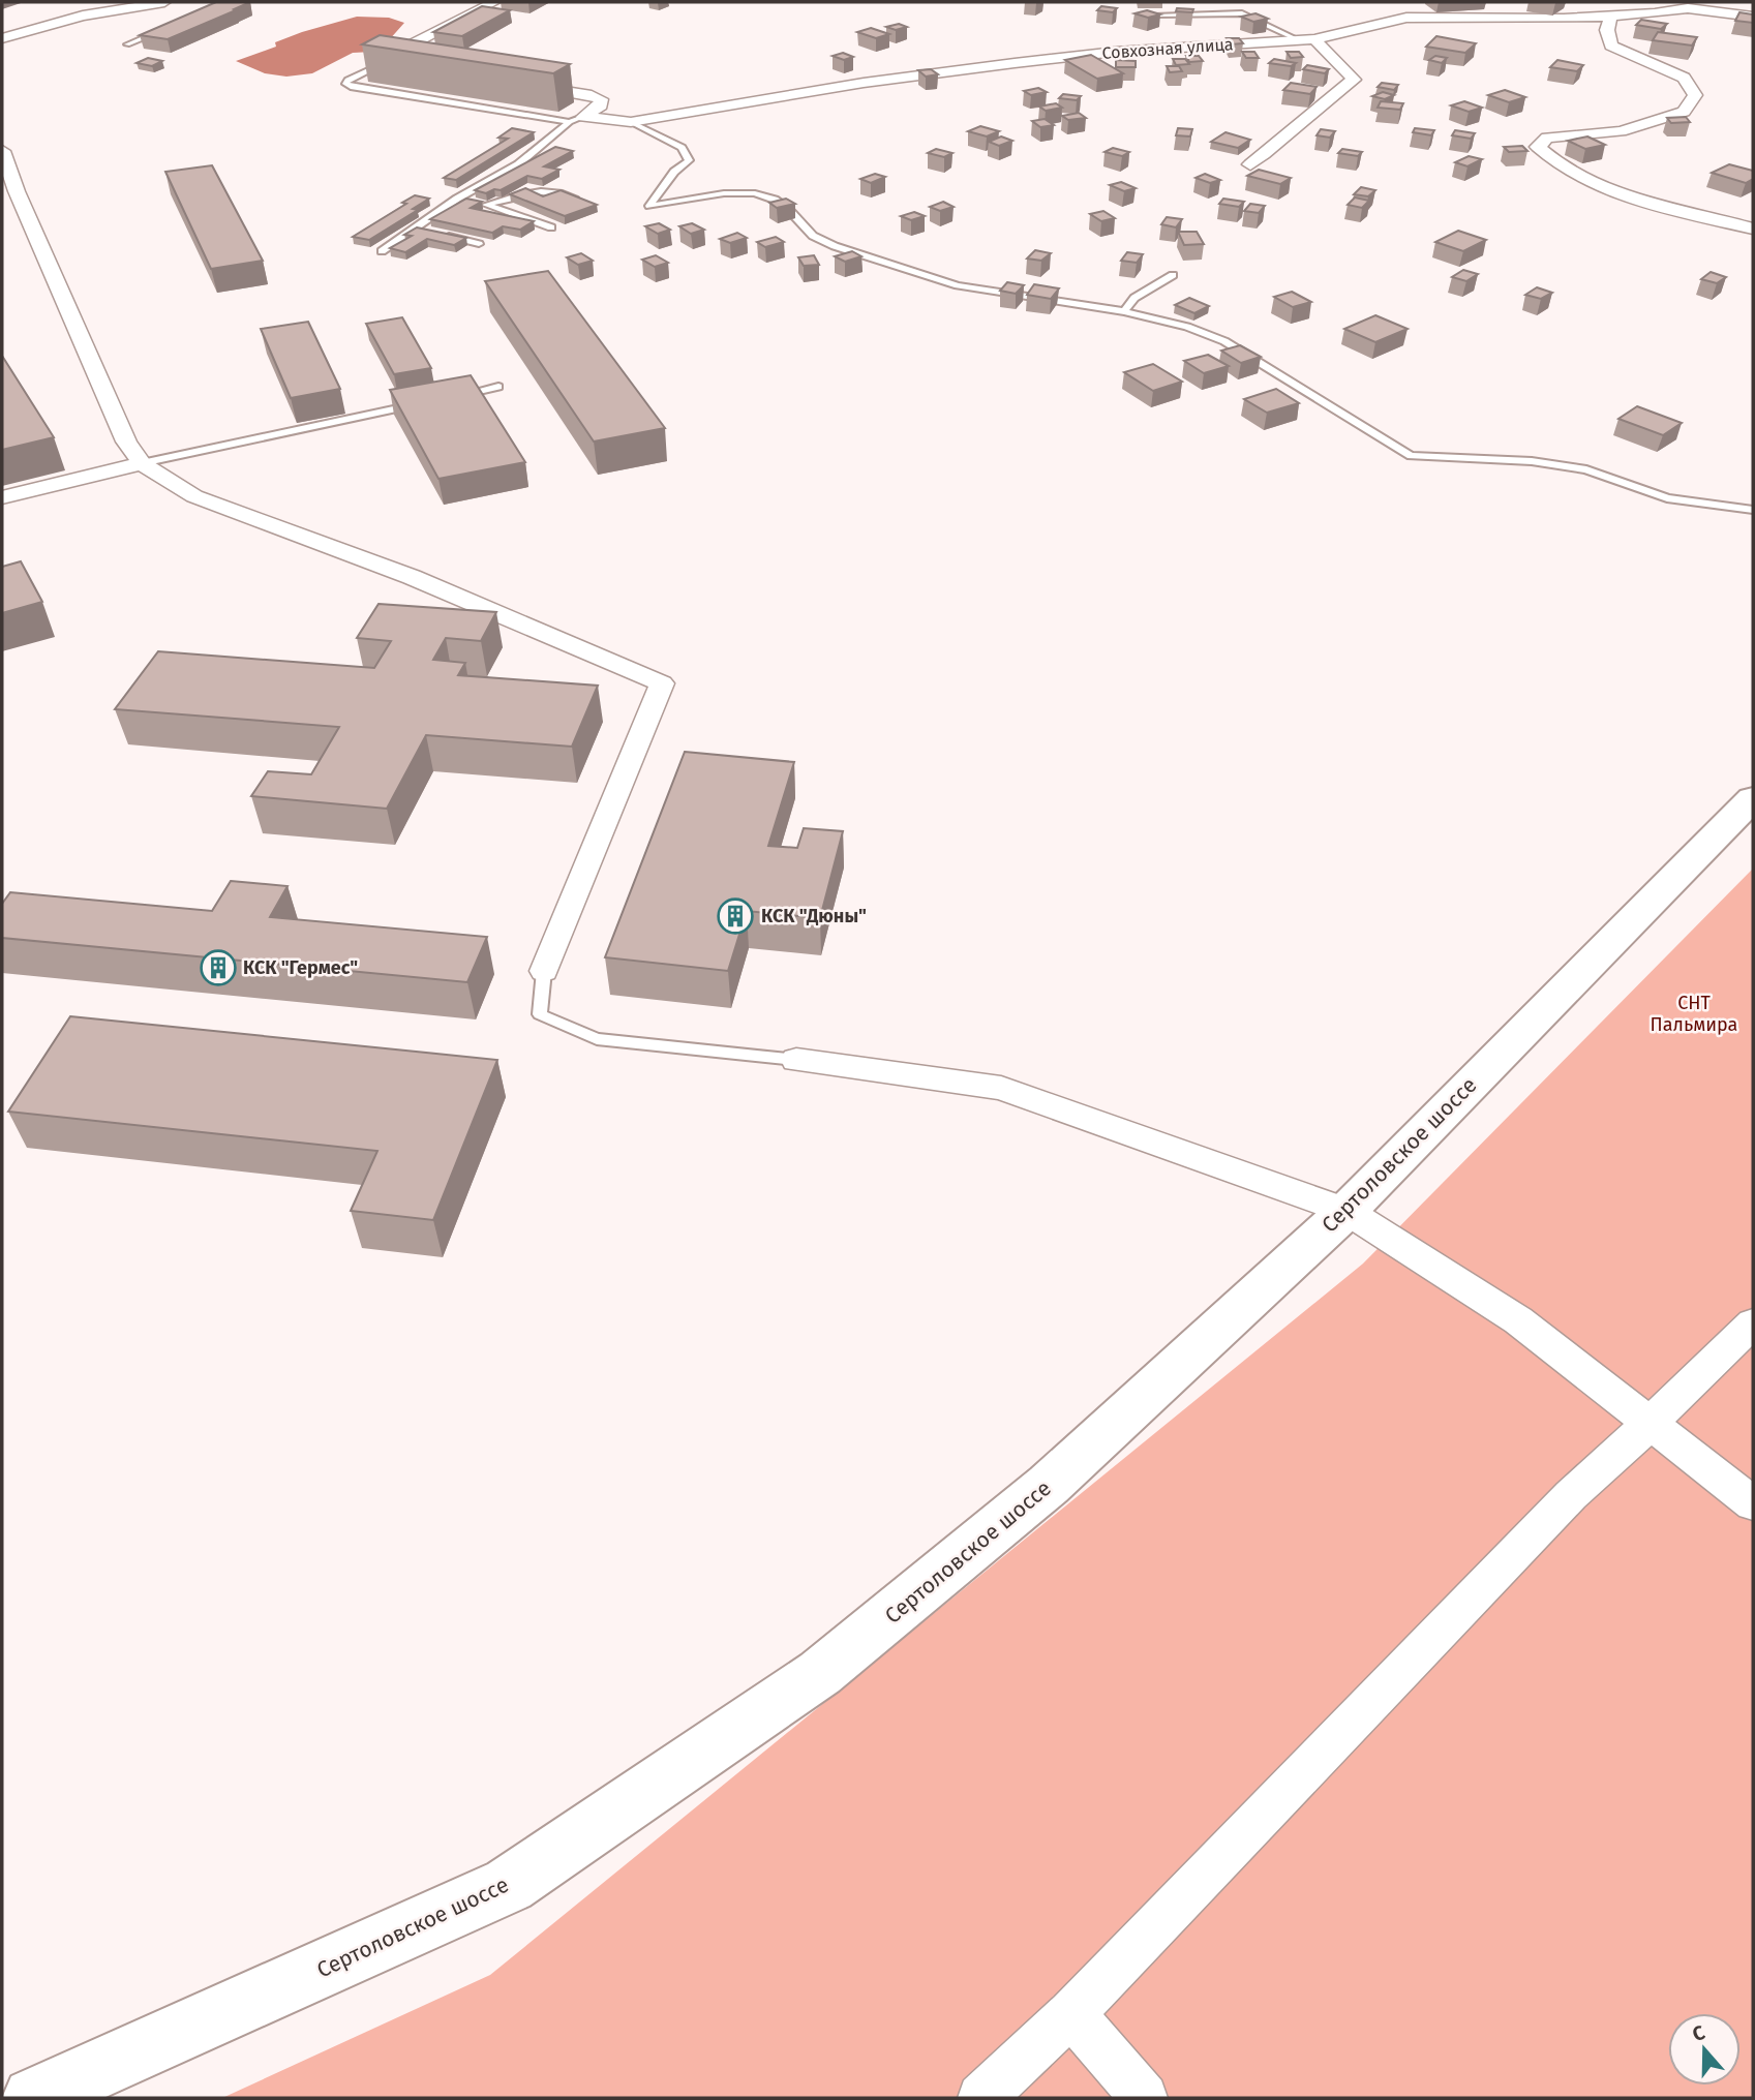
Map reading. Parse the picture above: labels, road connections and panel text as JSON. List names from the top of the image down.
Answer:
{
  "streets": {
    "main road": ["Сертоловское шоссе"],
    "street": ["Совхозная улица"]
  },
  "parks": ["СНТ Пальмира"],
  "places": {
    "building": ["КСК \"Дюны\"", "КСК \"Гермес\""]
  },
  "north": "top"
}
